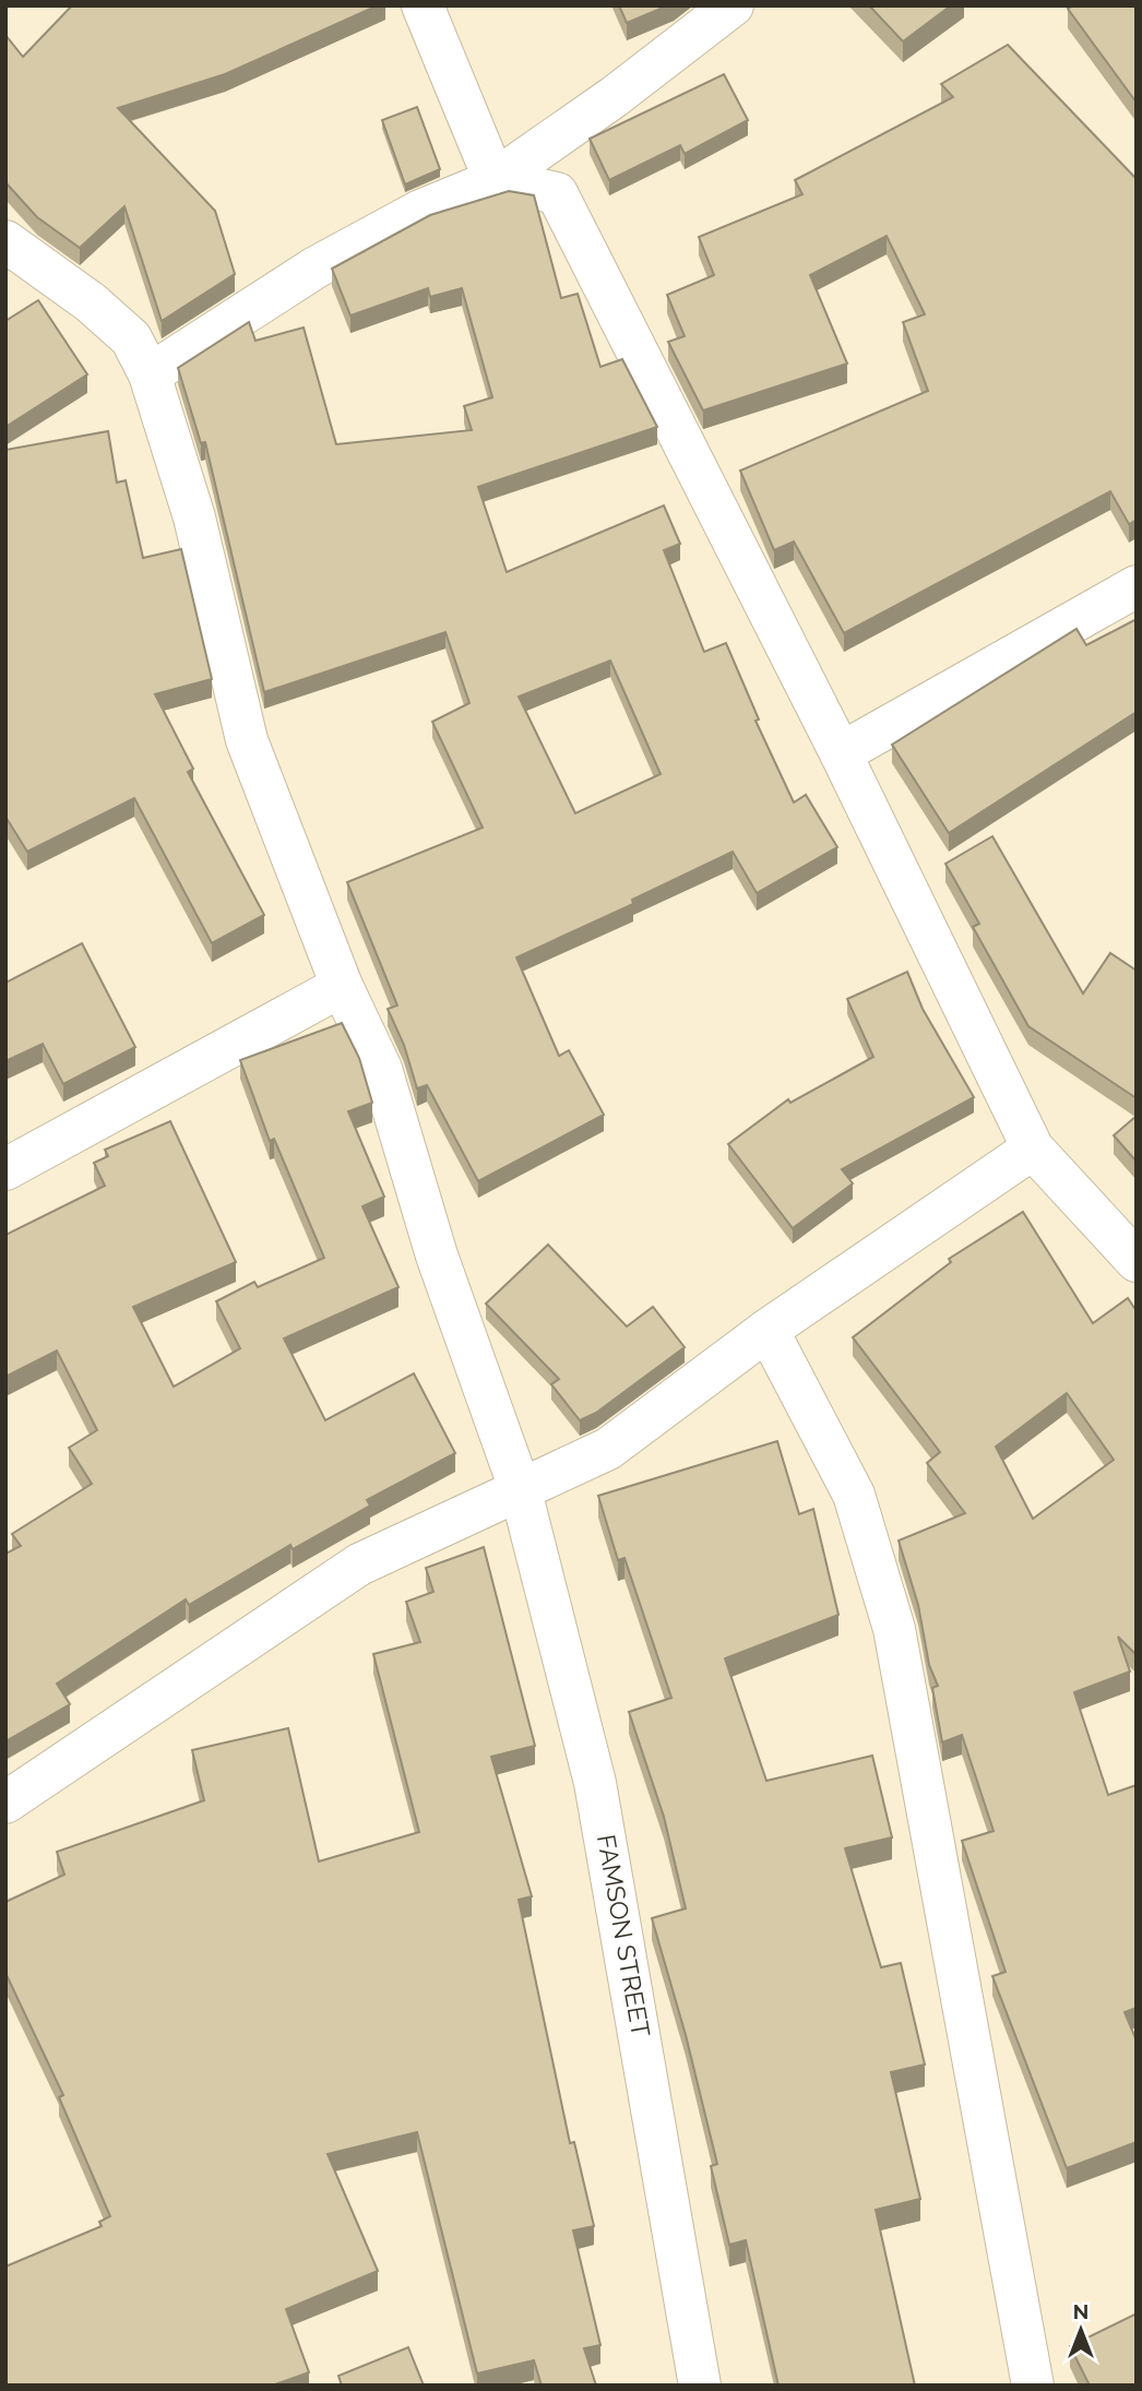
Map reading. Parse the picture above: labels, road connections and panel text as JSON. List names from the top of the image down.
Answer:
{
  "streets": {
    "street": ["FAMSON STREET"]
  },
  "north": "top"
}
